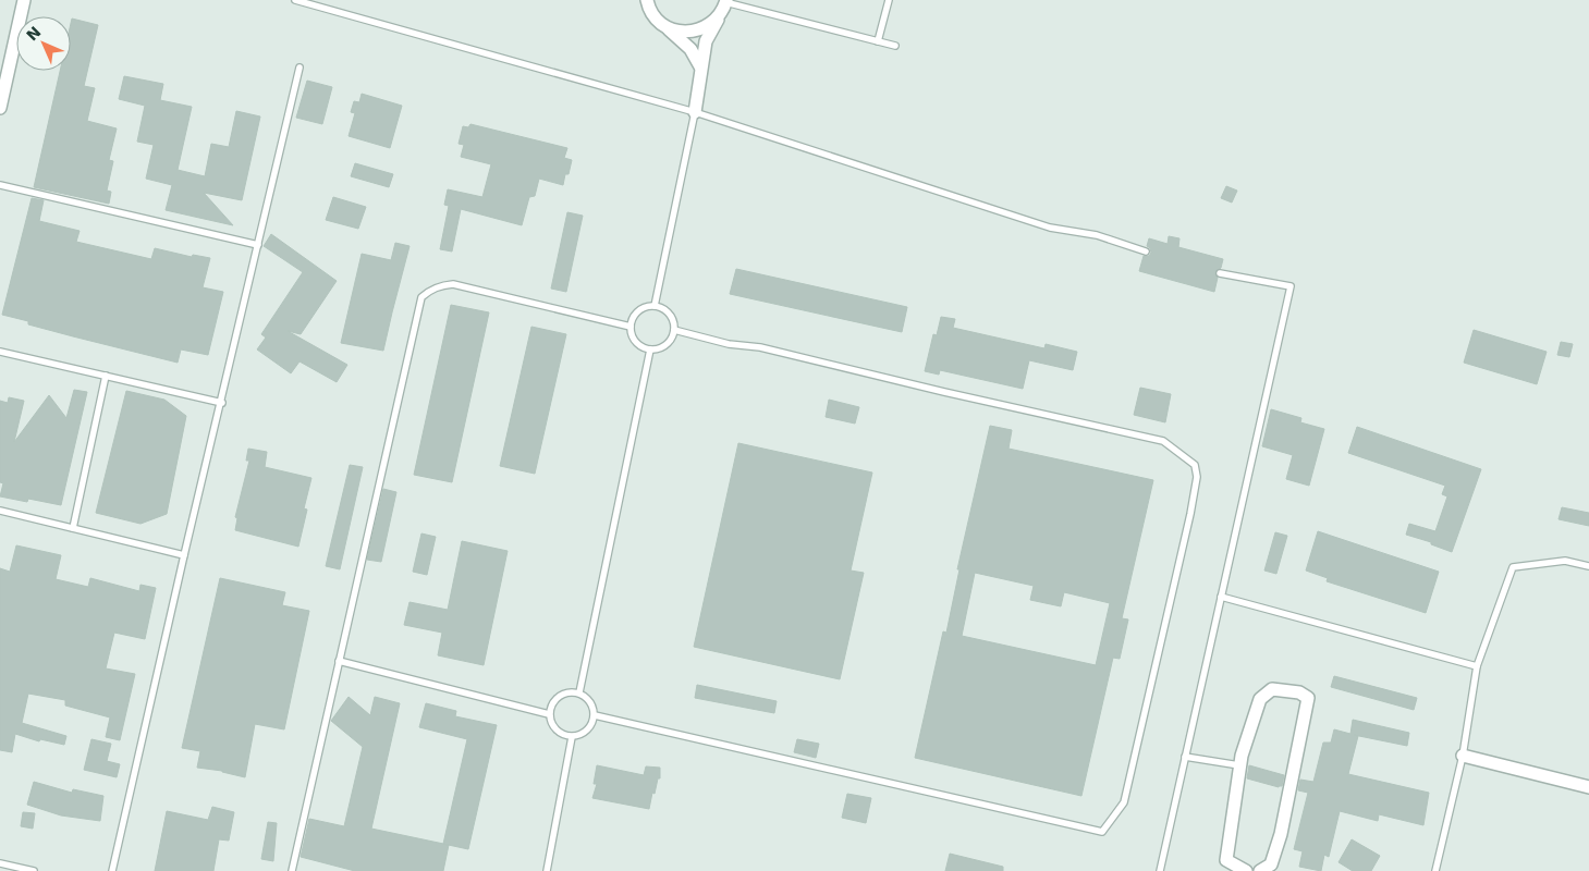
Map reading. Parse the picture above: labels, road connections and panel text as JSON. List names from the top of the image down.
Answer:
{
  "north": "top left"
}
